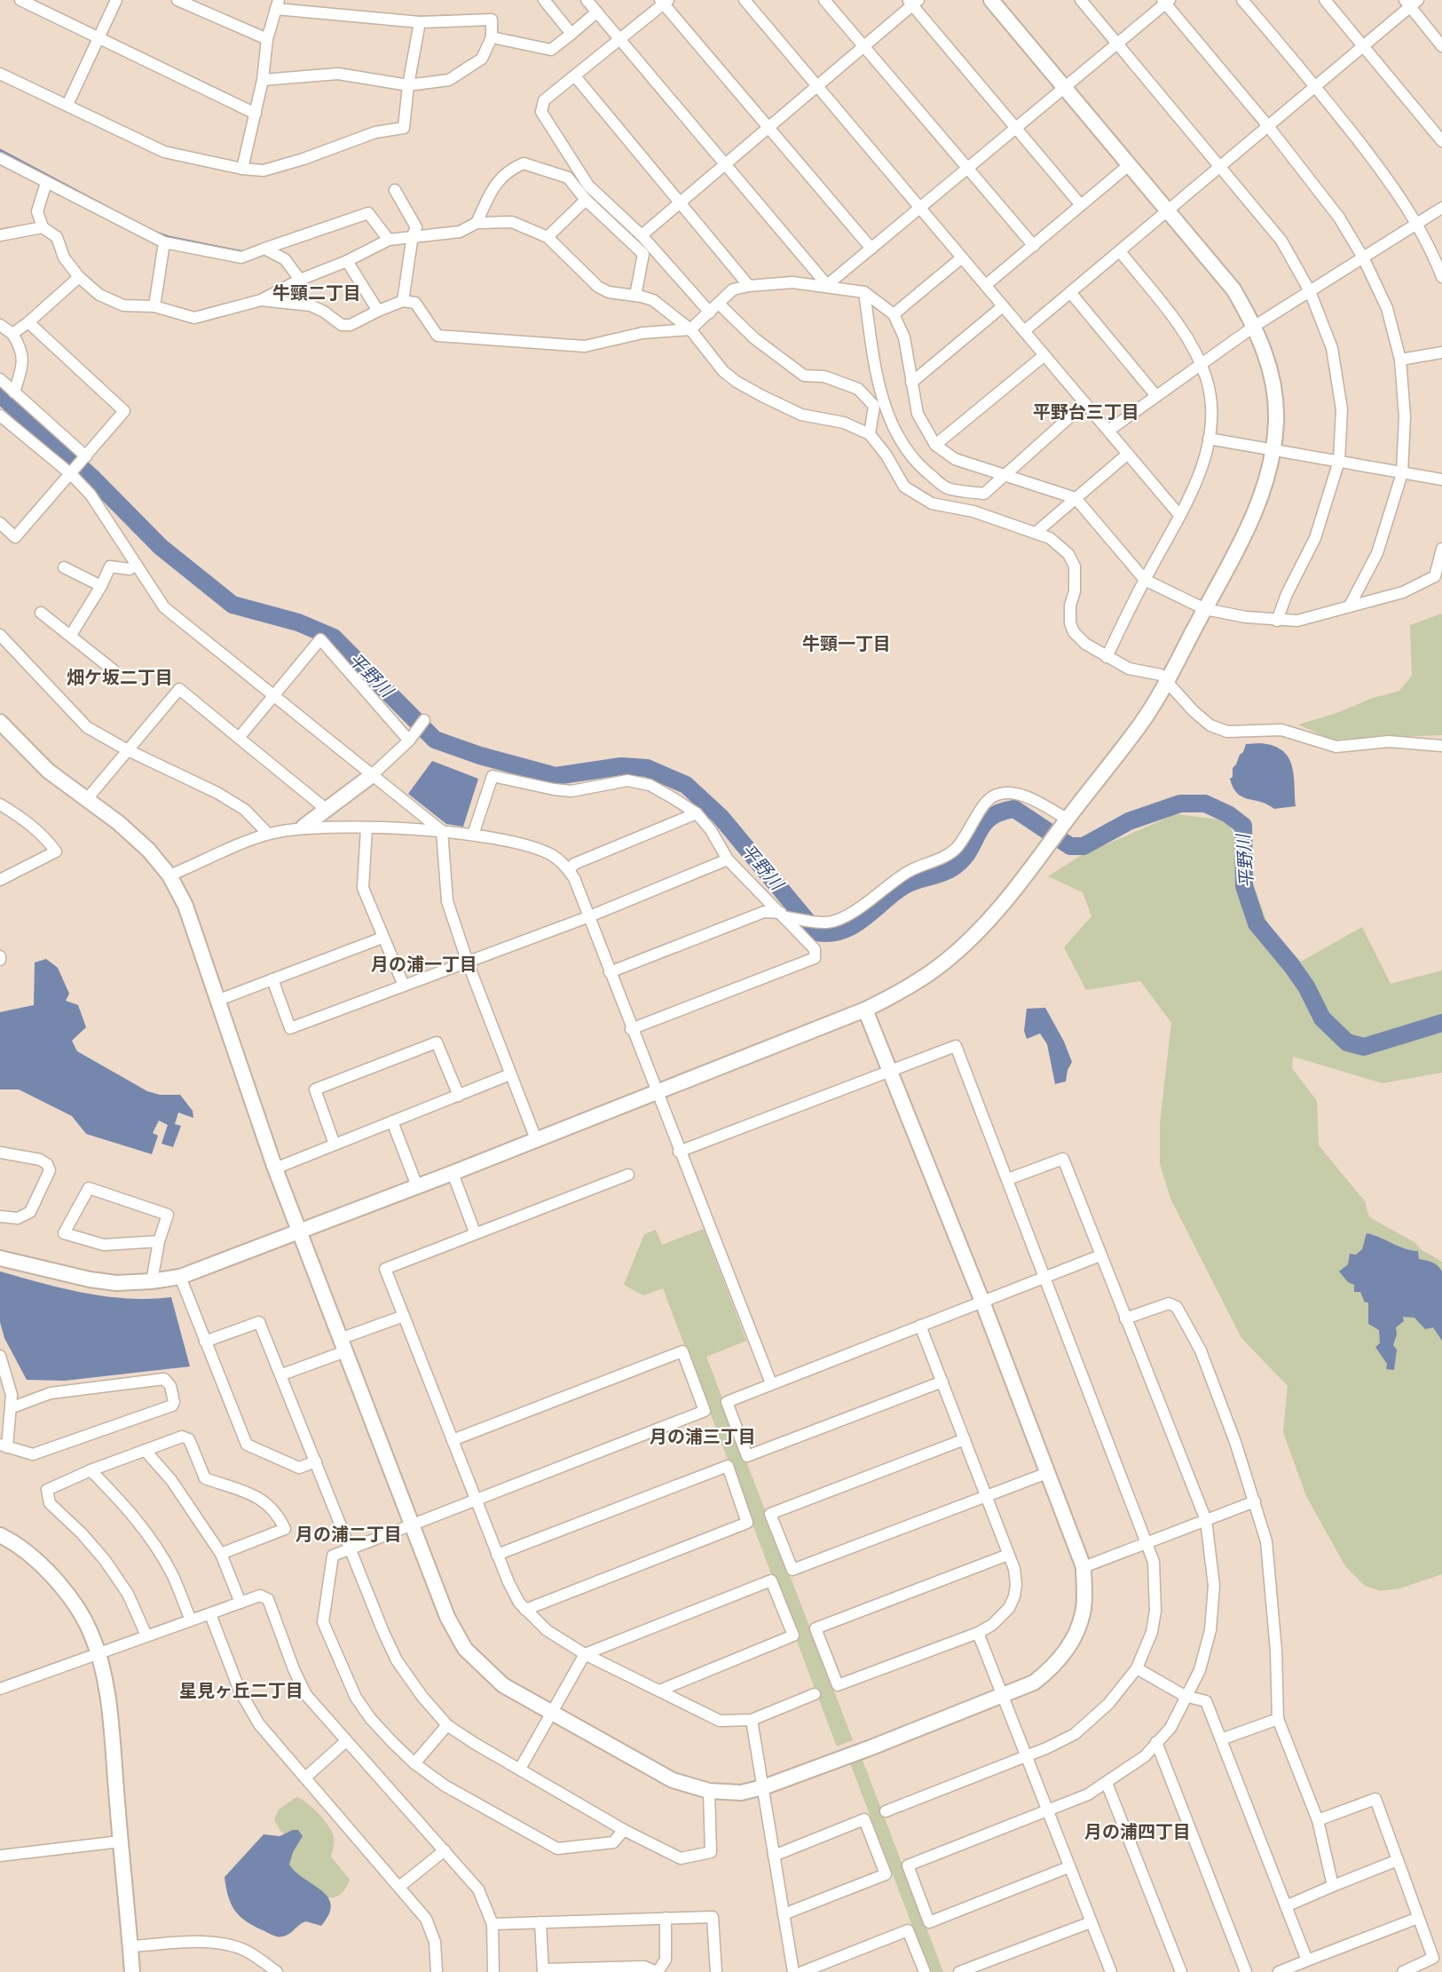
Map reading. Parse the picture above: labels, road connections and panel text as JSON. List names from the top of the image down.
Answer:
{
  "districts": [
    "牛頸二丁目",
    "平野台三丁目",
    "牛頸一丁目",
    "畑ケ坂二丁目",
    "月の浦一丁目",
    "月の浦三丁目",
    "月の浦二丁目",
    "星見ヶ丘二丁目",
    "月の浦四丁目"
  ],
  "water": ["平野川"]
}
